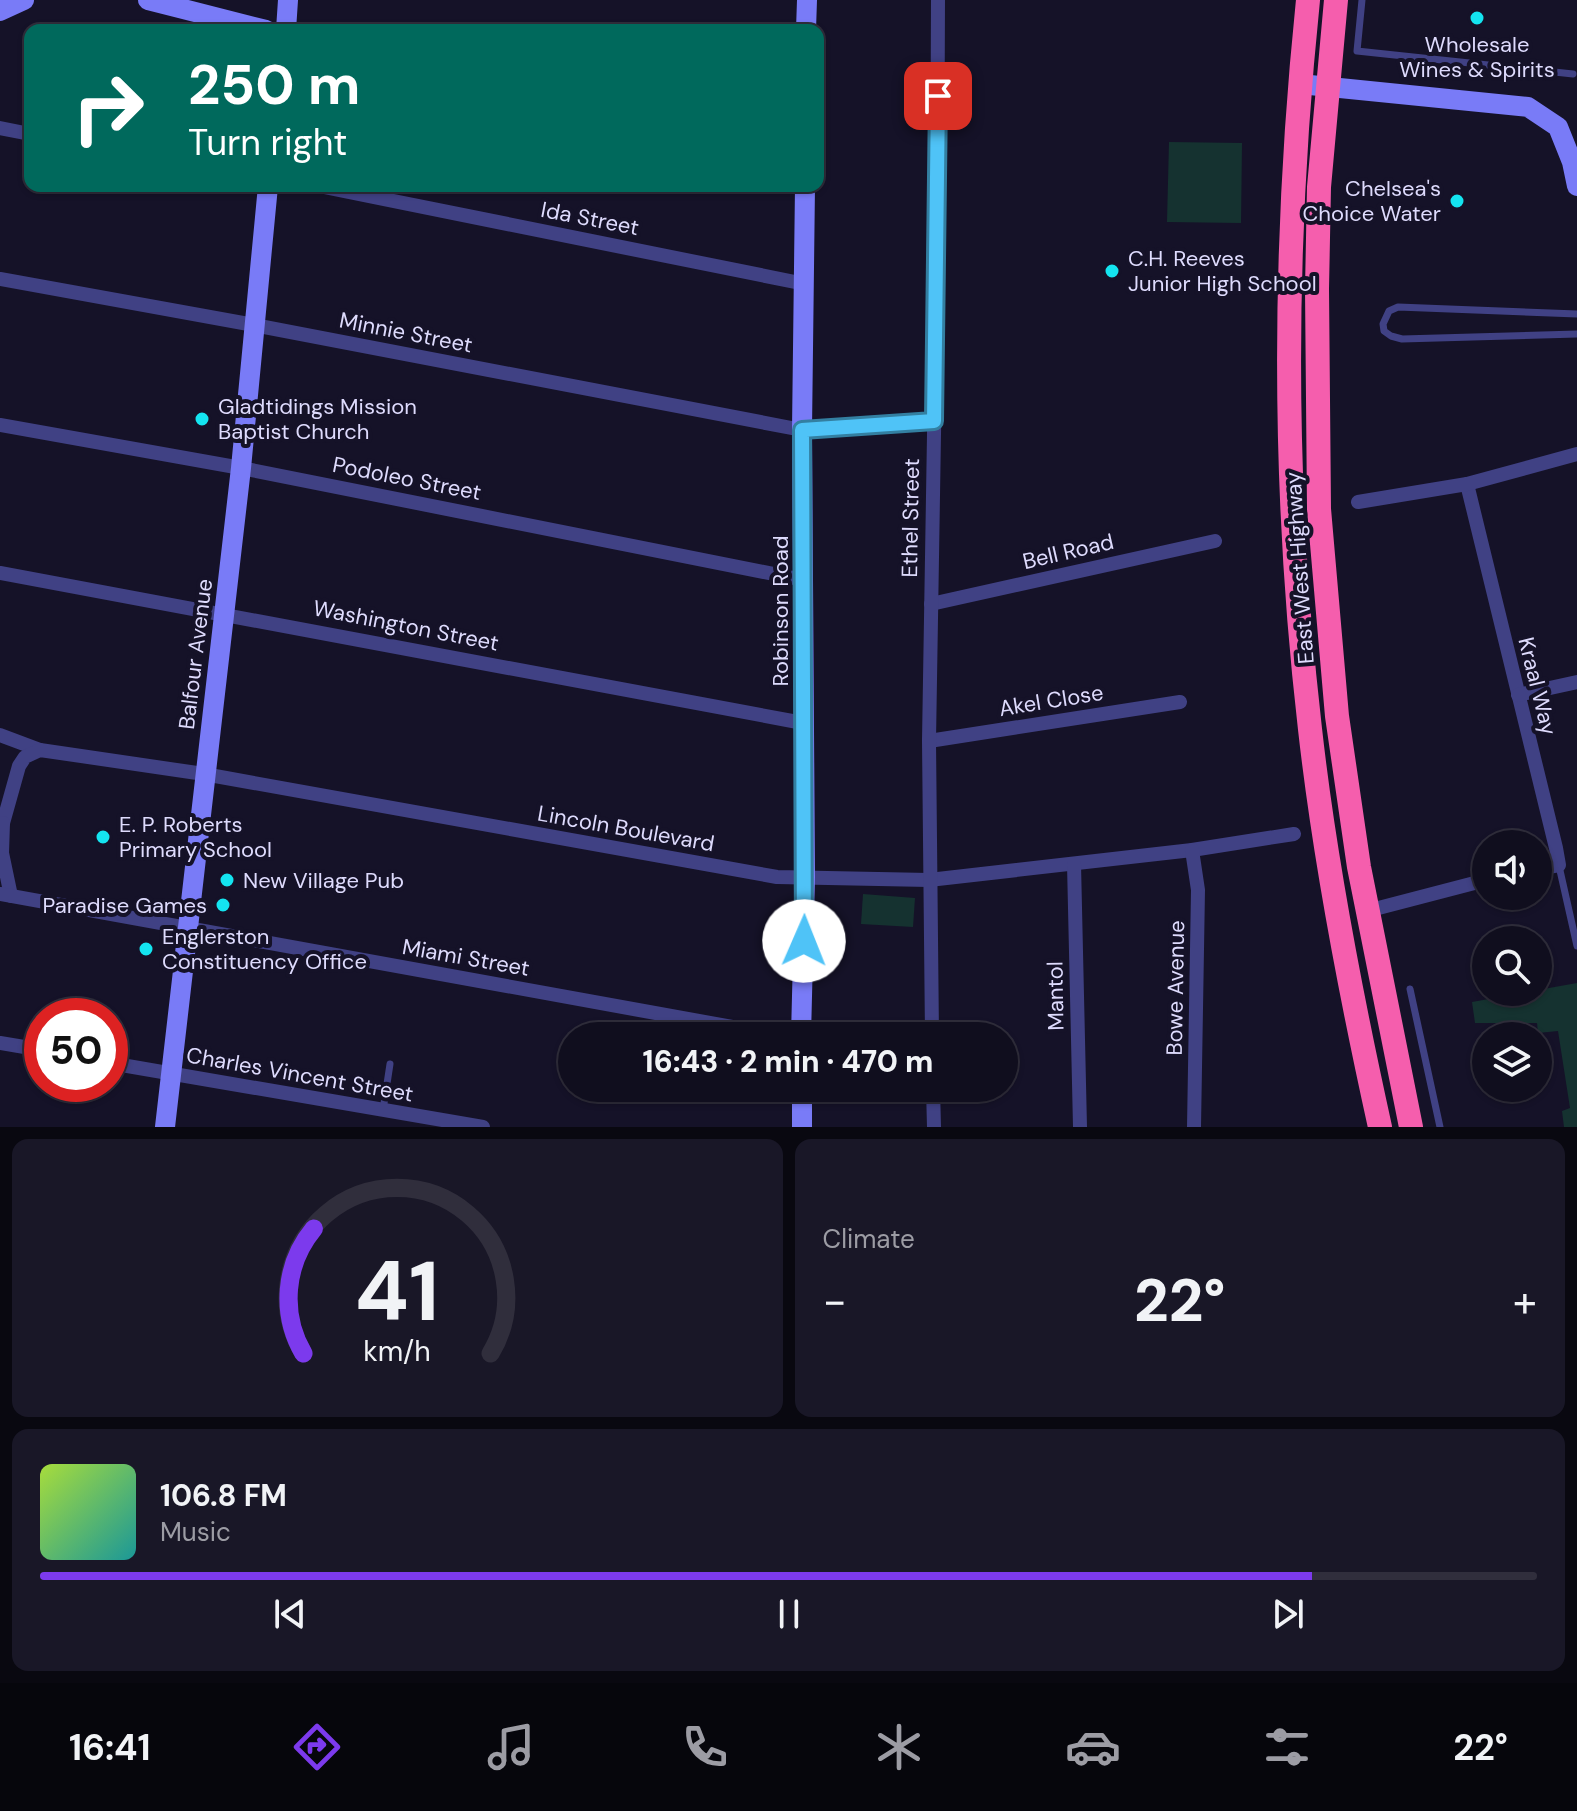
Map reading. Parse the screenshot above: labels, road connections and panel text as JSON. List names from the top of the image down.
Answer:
{
  "streets": {
    "highway": ["East West Highway"],
    "street": [
      "Ida Street",
      "Minnie Street",
      "Podoleo Street",
      "Ethel Street",
      "Bell Road",
      "Robinson Road",
      "Washington Street",
      "Balfour Avenue",
      "Kraal Way",
      "Akel Close",
      "Lincoln Boulevard",
      "Miami Street",
      "Bowe Avenue",
      "Mantol",
      "Charles Vincent Street"
    ]
  },
  "crossings": [
    ["Ida Street", "Robinson Road"],
    ["Minnie Street", "Ethel Street"],
    ["Minnie Street", "Robinson Road"],
    ["Minnie Street", "Balfour Avenue"],
    ["Podoleo Street", "Robinson Road"],
    ["Podoleo Street", "Balfour Avenue"],
    ["Ethel Street", "Bell Road"],
    ["Ethel Street", "Akel Close"],
    ["Ethel Street", "Lincoln Boulevard"],
    ["Robinson Road", "Washington Street"],
    ["Robinson Road", "Lincoln Boulevard"],
    ["Washington Street", "Balfour Avenue"],
    ["Balfour Avenue", "Lincoln Boulevard"],
    ["Balfour Avenue", "Miami Street"],
    ["Balfour Avenue", "Charles Vincent Street"],
    ["Lincoln Boulevard", "Bowe Avenue"],
    ["Lincoln Boulevard", "Mantol"]
  ],
  "places": [
    "Wholesale Wines & Spirits",
    "Chelsea's Choice Water",
    "C.H. Reeves Junior High School",
    "Gladtidings Mission Baptist Church",
    "E. P. Roberts Primary School",
    "New Village Pub",
    "Paradise Games",
    "Englerston Constituency Office"
  ],
  "page": {
    "turn": ["250 m", "Turn right"],
    "limit": "50",
    "trip": "16:43 · 2 min · 470 m",
    "tile": "Climate",
    "heat": ["−", "22°", "+"],
    "song": ["106.8 FM", "Music"],
    "tabs": ["16:41", "22°"],
    "gauge": ["41", "km/h"]
  }
}
